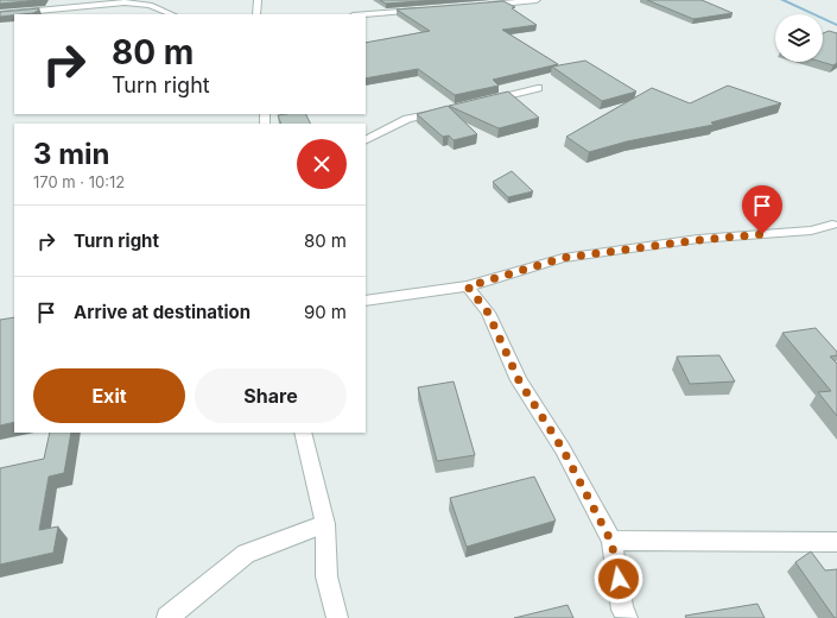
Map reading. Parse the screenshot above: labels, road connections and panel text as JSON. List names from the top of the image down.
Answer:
{
  "page": {
    "turn": ["80 m", "Turn right"],
    "heading": ["3 min", "170 m · 10:12"],
    "list": [
      {
        "name": "Turn right",
        "value": "80 m"
      },
      {
        "name": "Arrive at destination",
        "value": "90 m"
      }
    ],
    "buttons": ["Exit", "Share"]
  }
}
